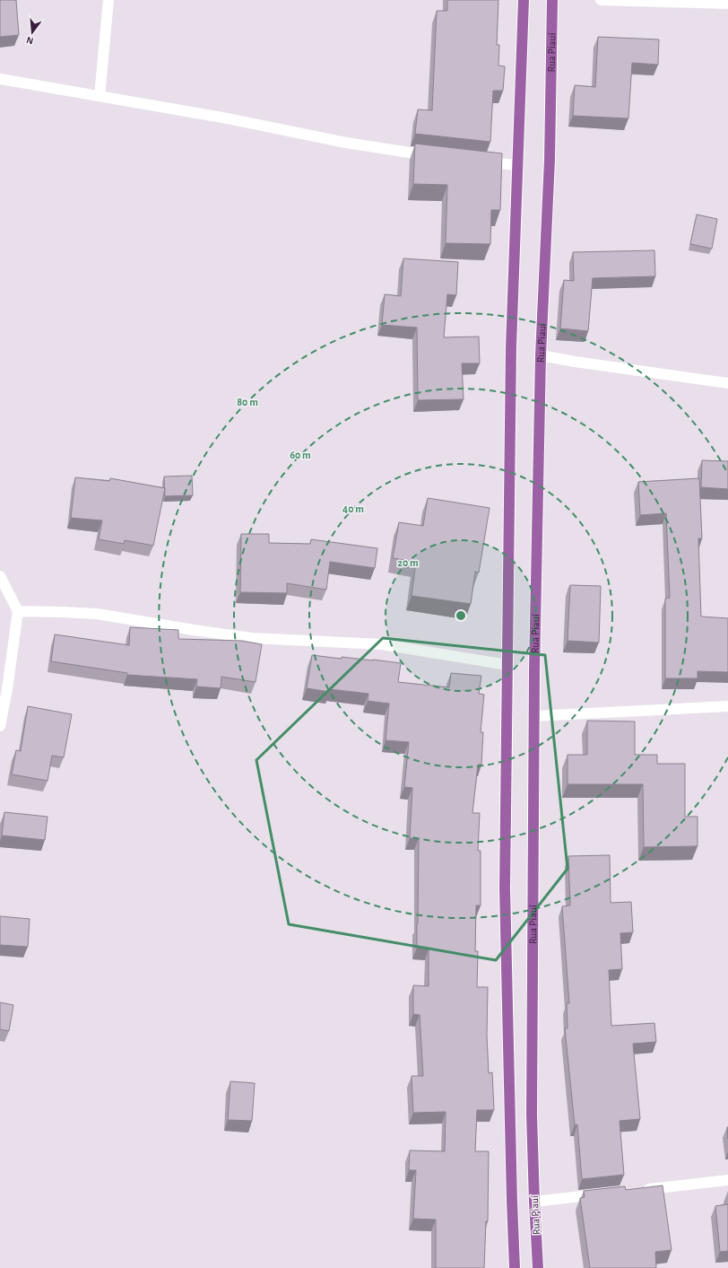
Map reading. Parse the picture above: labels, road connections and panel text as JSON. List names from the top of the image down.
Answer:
{
  "streets": {
    "main road": ["Rua Piauí"]
  },
  "north": "bottom",
  "rings": [
    "80 m",
    "60 m",
    "40 m",
    "20 m"
  ]
}
